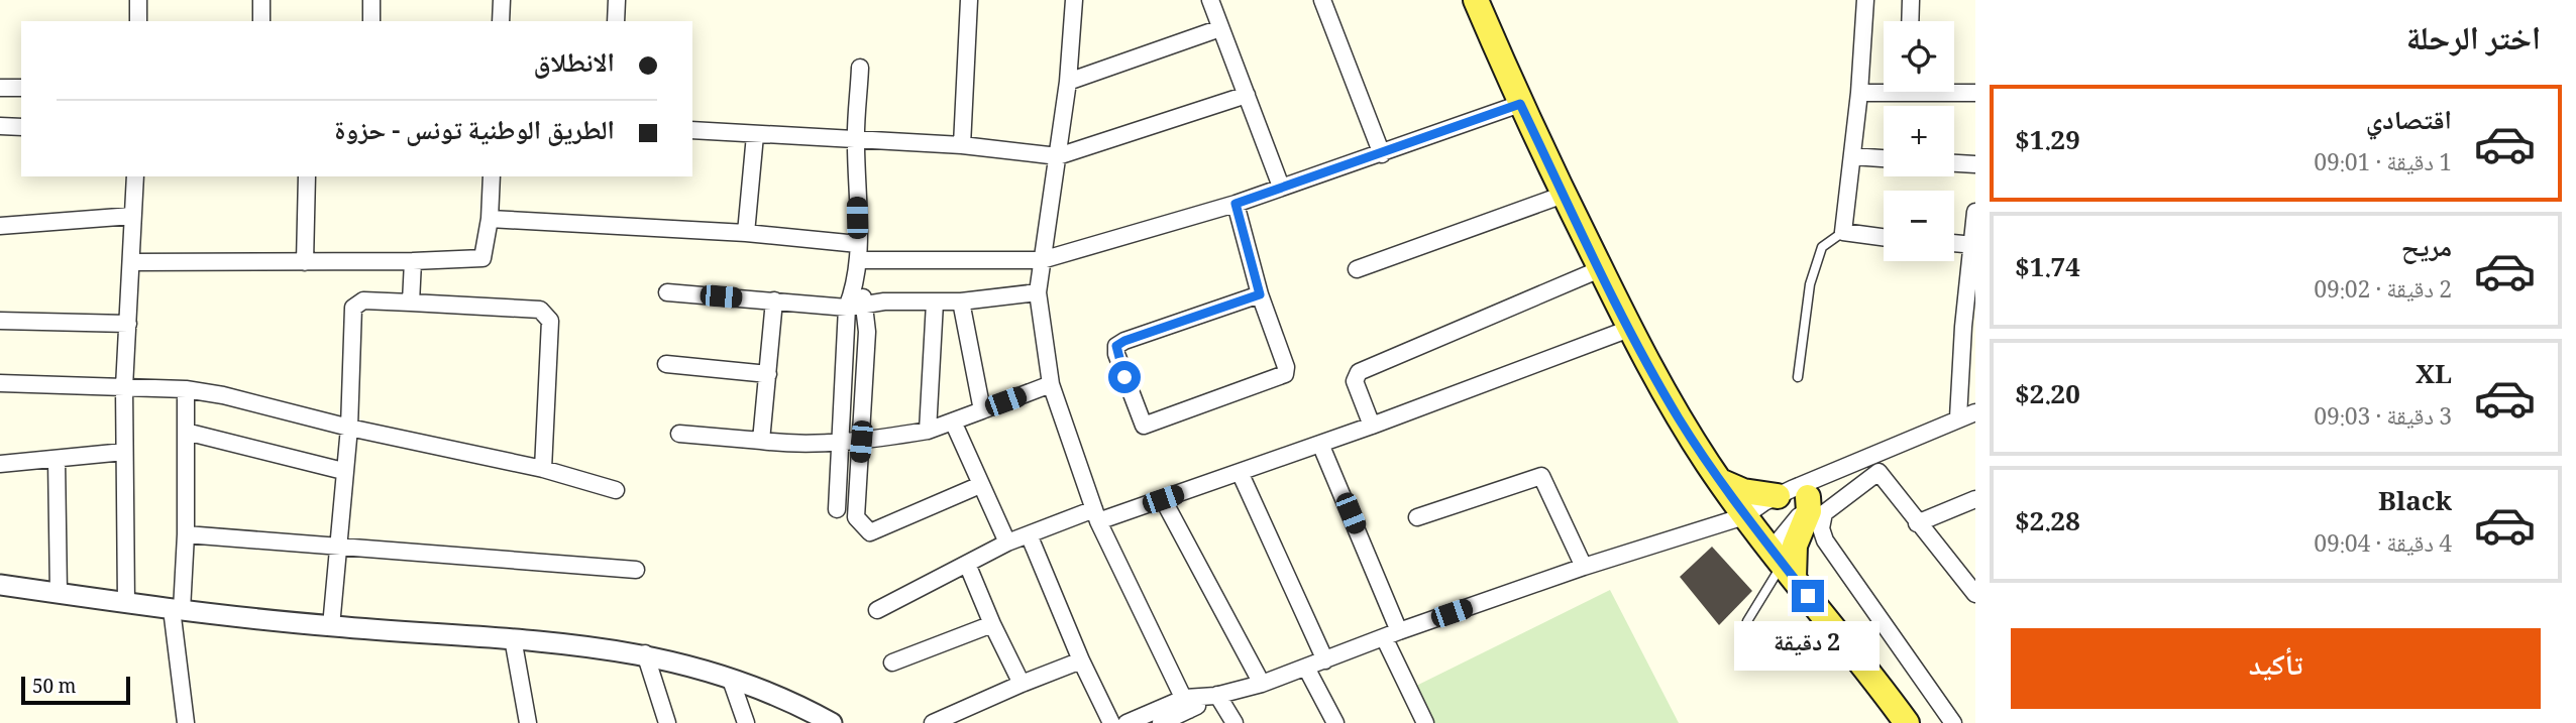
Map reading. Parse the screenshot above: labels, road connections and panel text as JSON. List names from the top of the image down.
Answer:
{
  "scale_bar": "50 m",
  "page": {
    "heading": "اختر الرحلة",
    "map_buttons": ["+", "−"],
    "banner": ["الانطلاق", "الطريق الوطنية تونس - حزوة"],
    "list": [
      {
        "name": "اقتصادي",
        "note": "1 دقيقة · 09:01",
        "value": "$1.29"
      },
      {
        "name": "مريح",
        "note": "2 دقيقة · 09:02",
        "value": "$1.74"
      },
      {
        "name": "XL",
        "note": "3 دقيقة · 09:03",
        "value": "$2.20"
      },
      {
        "name": "Black",
        "note": "4 دقيقة · 09:04",
        "value": "$2.28"
      }
    ],
    "buttons": "تأكيد",
    "bubble": "2 دقيقة",
    "scale": "50 m"
  }
}
